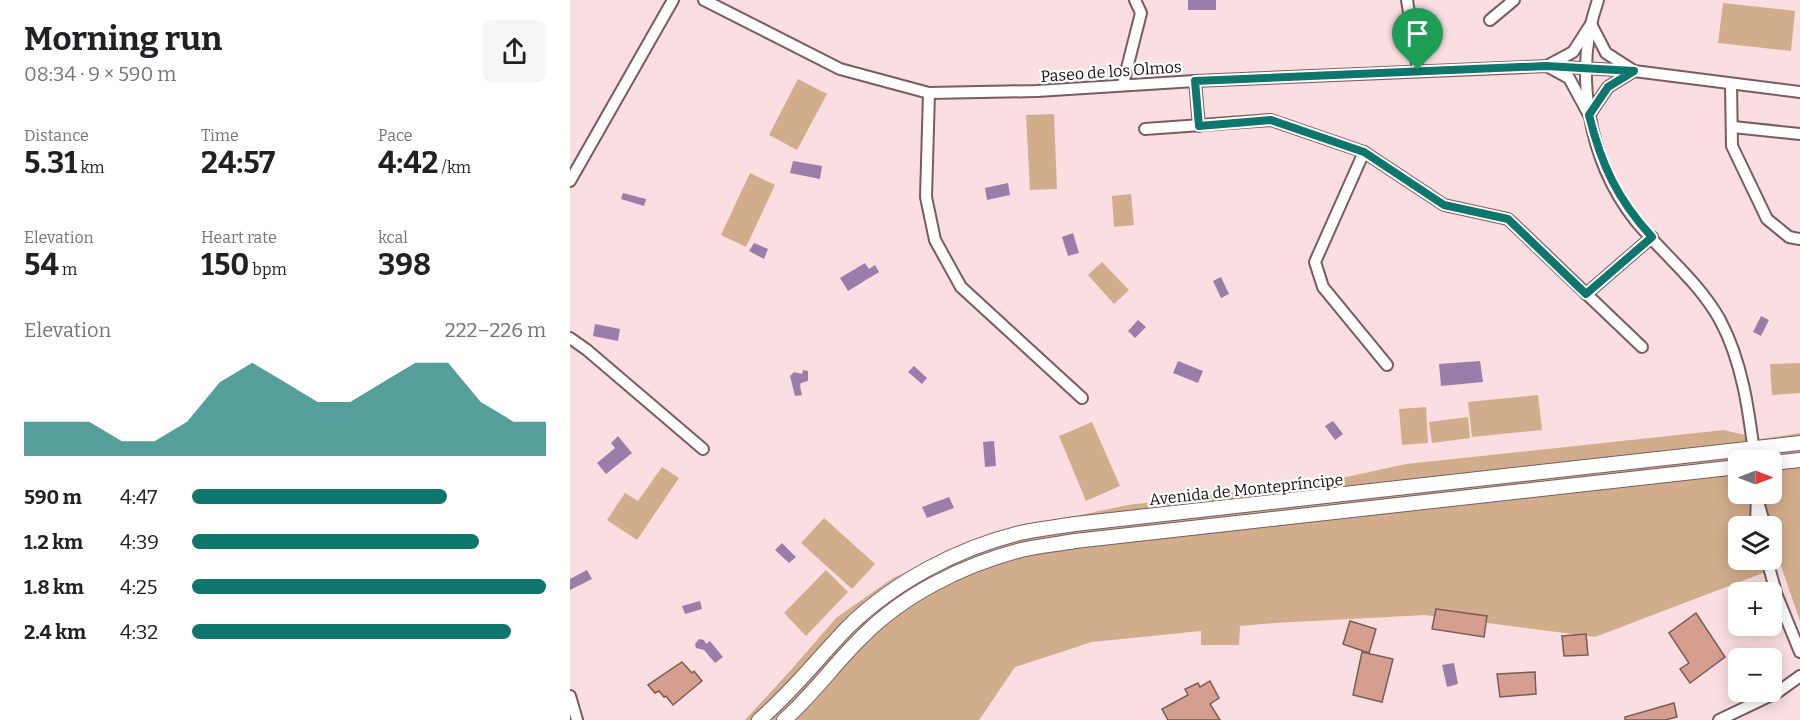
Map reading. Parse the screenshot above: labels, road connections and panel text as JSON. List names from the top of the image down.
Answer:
{
  "streets": {
    "street": ["Paseo de los Olmos", "Avenida de Montepríncipe"]
  },
  "north": "right",
  "page": {
    "heading": ["Morning run", "08:34 · 9 × 590 m"],
    "stats": [
      ["Distance", "5.31 km"],
      ["Time", "24:57"],
      ["Pace", "4:42 /km"],
      ["Elevation", "54 m"],
      ["Heart rate", "150 bpm"],
      ["kcal", "398"]
    ],
    "chart": ["Elevation", "222–226 m"],
    "map_buttons": ["+", "−"],
    "list": [
      {
        "name": "590 m",
        "note": "4:47"
      },
      {
        "name": "1.2 km",
        "note": "4:39"
      },
      {
        "name": "1.8 km",
        "note": "4:25"
      },
      {
        "name": "2.4 km",
        "note": "4:32"
      }
    ]
  }
}
